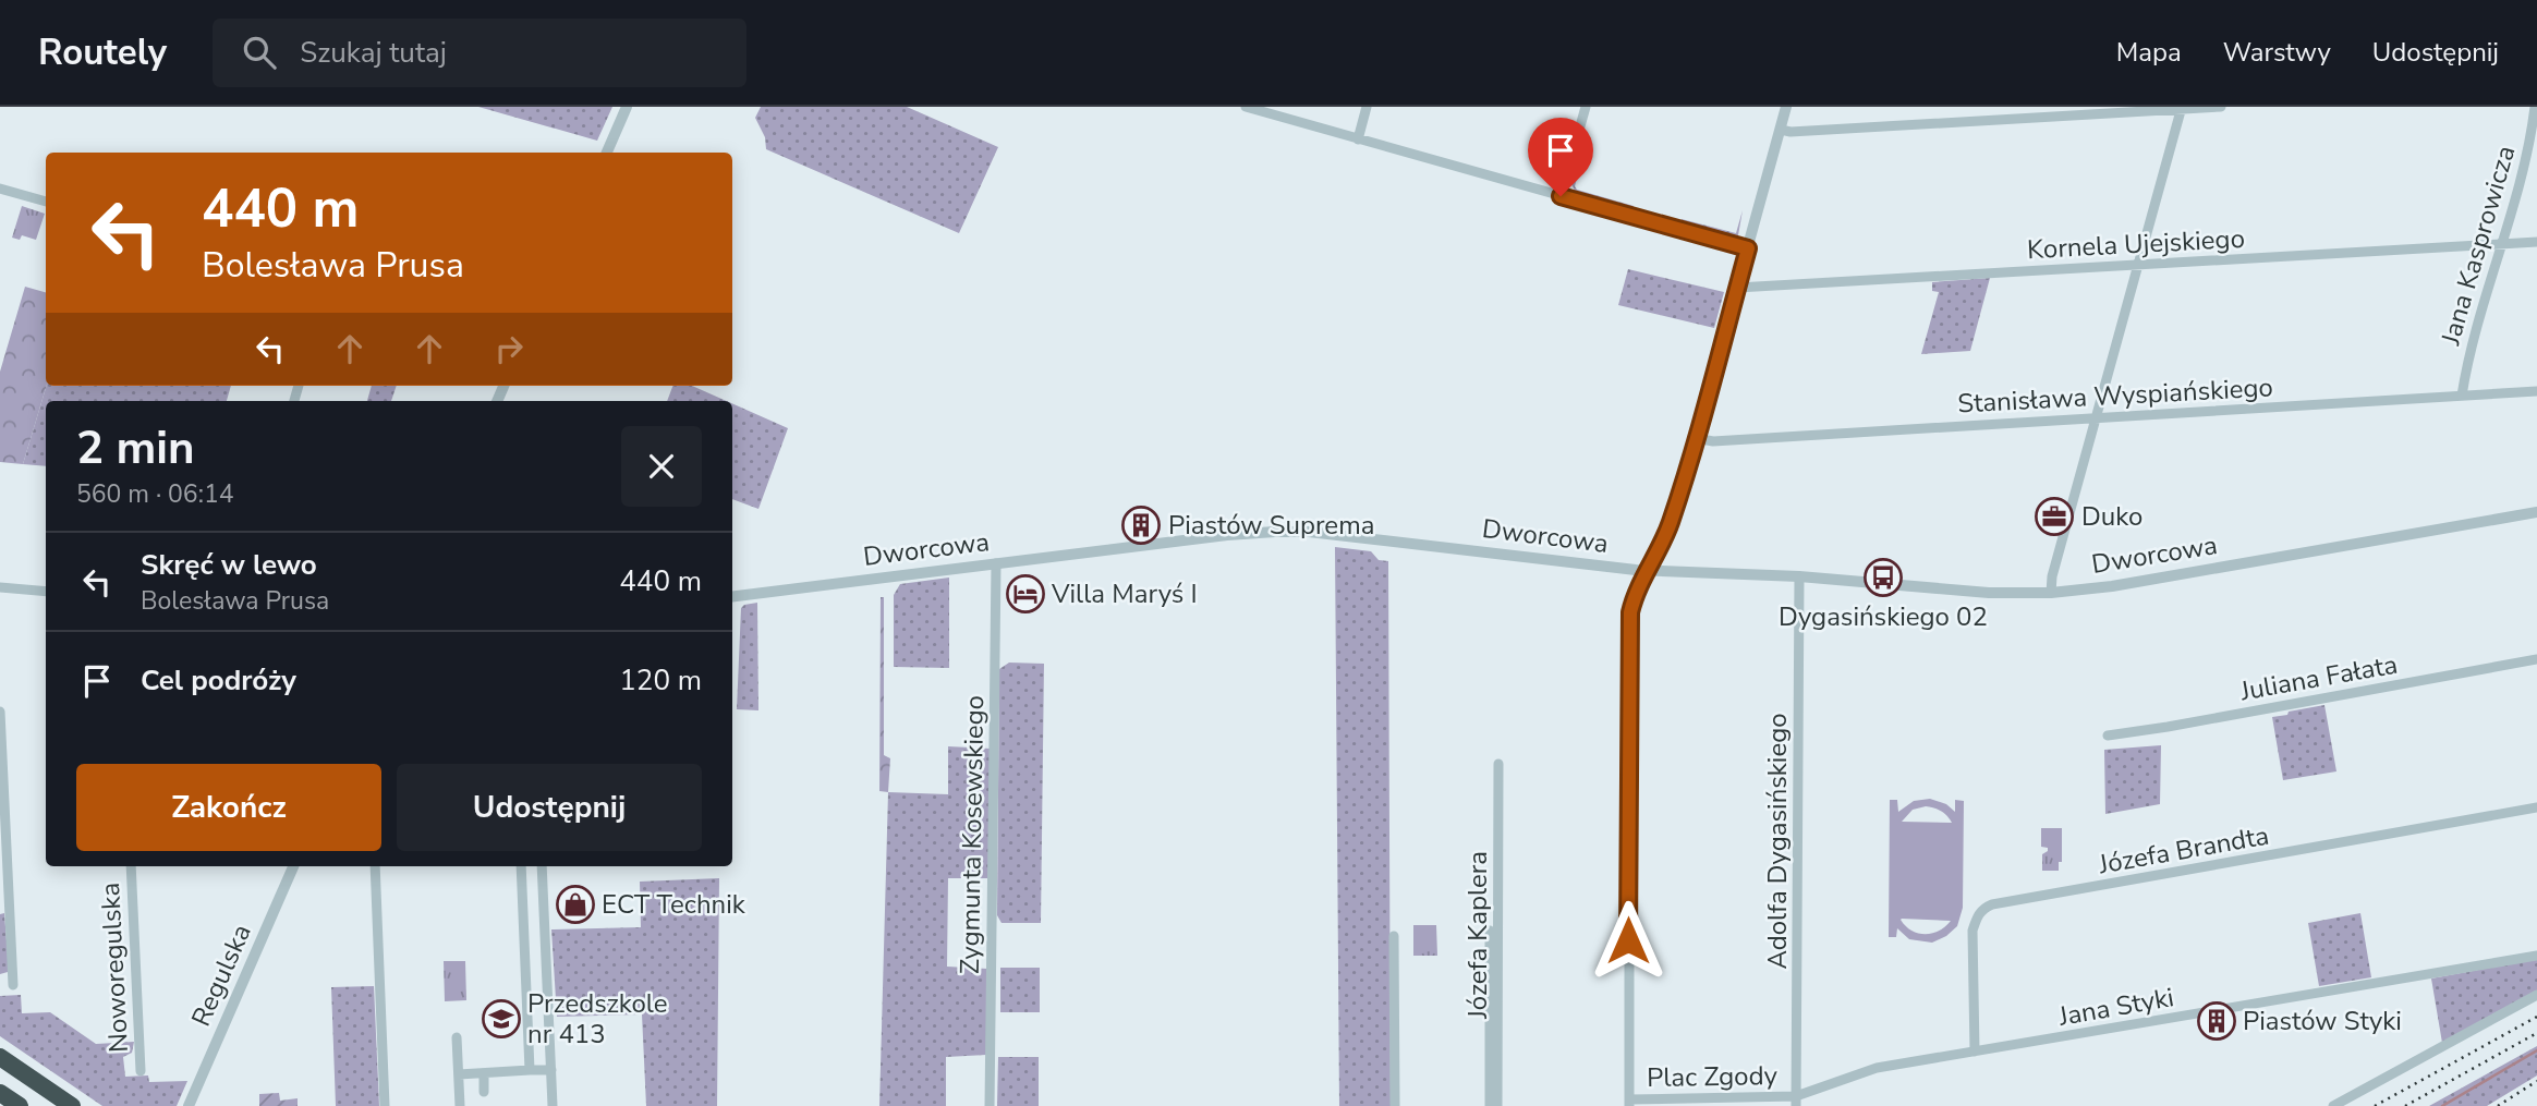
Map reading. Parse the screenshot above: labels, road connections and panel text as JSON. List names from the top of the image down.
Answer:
{
  "streets": {
    "street": [
      "Kornela Ujejskiego",
      "Jana Kasprowicza",
      "Stanisława Wyspiańskiego",
      "Dworcowa",
      "Juliana Fałata",
      "Zygmunta Kosewskiego",
      "Adolfa Dygasińskiego",
      "Józefa Brandta",
      "Józefa Kaplera",
      "Noworegulska",
      "Regulska",
      "Jana Styki",
      "Plac Zgody"
    ]
  },
  "crossings": [
    ["Kornela Ujejskiego", "Jana Kasprowicza"],
    ["Jana Kasprowicza", "Stanisława Wyspiańskiego"],
    ["Dworcowa", "Zygmunta Kosewskiego"],
    ["Dworcowa", "Adolfa Dygasińskiego"],
    ["Adolfa Dygasińskiego", "Jana Styki"],
    ["Adolfa Dygasińskiego", "Plac Zgody"],
    ["Józefa Brandta", "Jana Styki"],
    ["Jana Styki", "Plac Zgody"]
  ],
  "places": {
    "office": ["Duko"],
    "building": ["Piastów Suprema", "Piastów Styki"],
    "bus stop": ["Dygasińskiego 02"],
    "hotel": ["Villa Maryś I"],
    "shop": ["ECT Technik"],
    "school or university": ["Przedszkole nr 413"]
  },
  "page": {
    "header": "Routely",
    "search": "Szukaj tutaj",
    "nav": ["Mapa", "Warstwy", "Udostępnij"],
    "turn": ["440 m", "Bolesława Prusa"],
    "heading": ["2 min", "560 m · 06:14"],
    "list": [
      {
        "name": "Skręć w lewo",
        "note": "Bolesława Prusa",
        "value": "440 m"
      },
      {
        "name": "Cel podróży",
        "value": "120 m"
      }
    ],
    "buttons": ["Zakończ", "Udostępnij"]
  }
}
